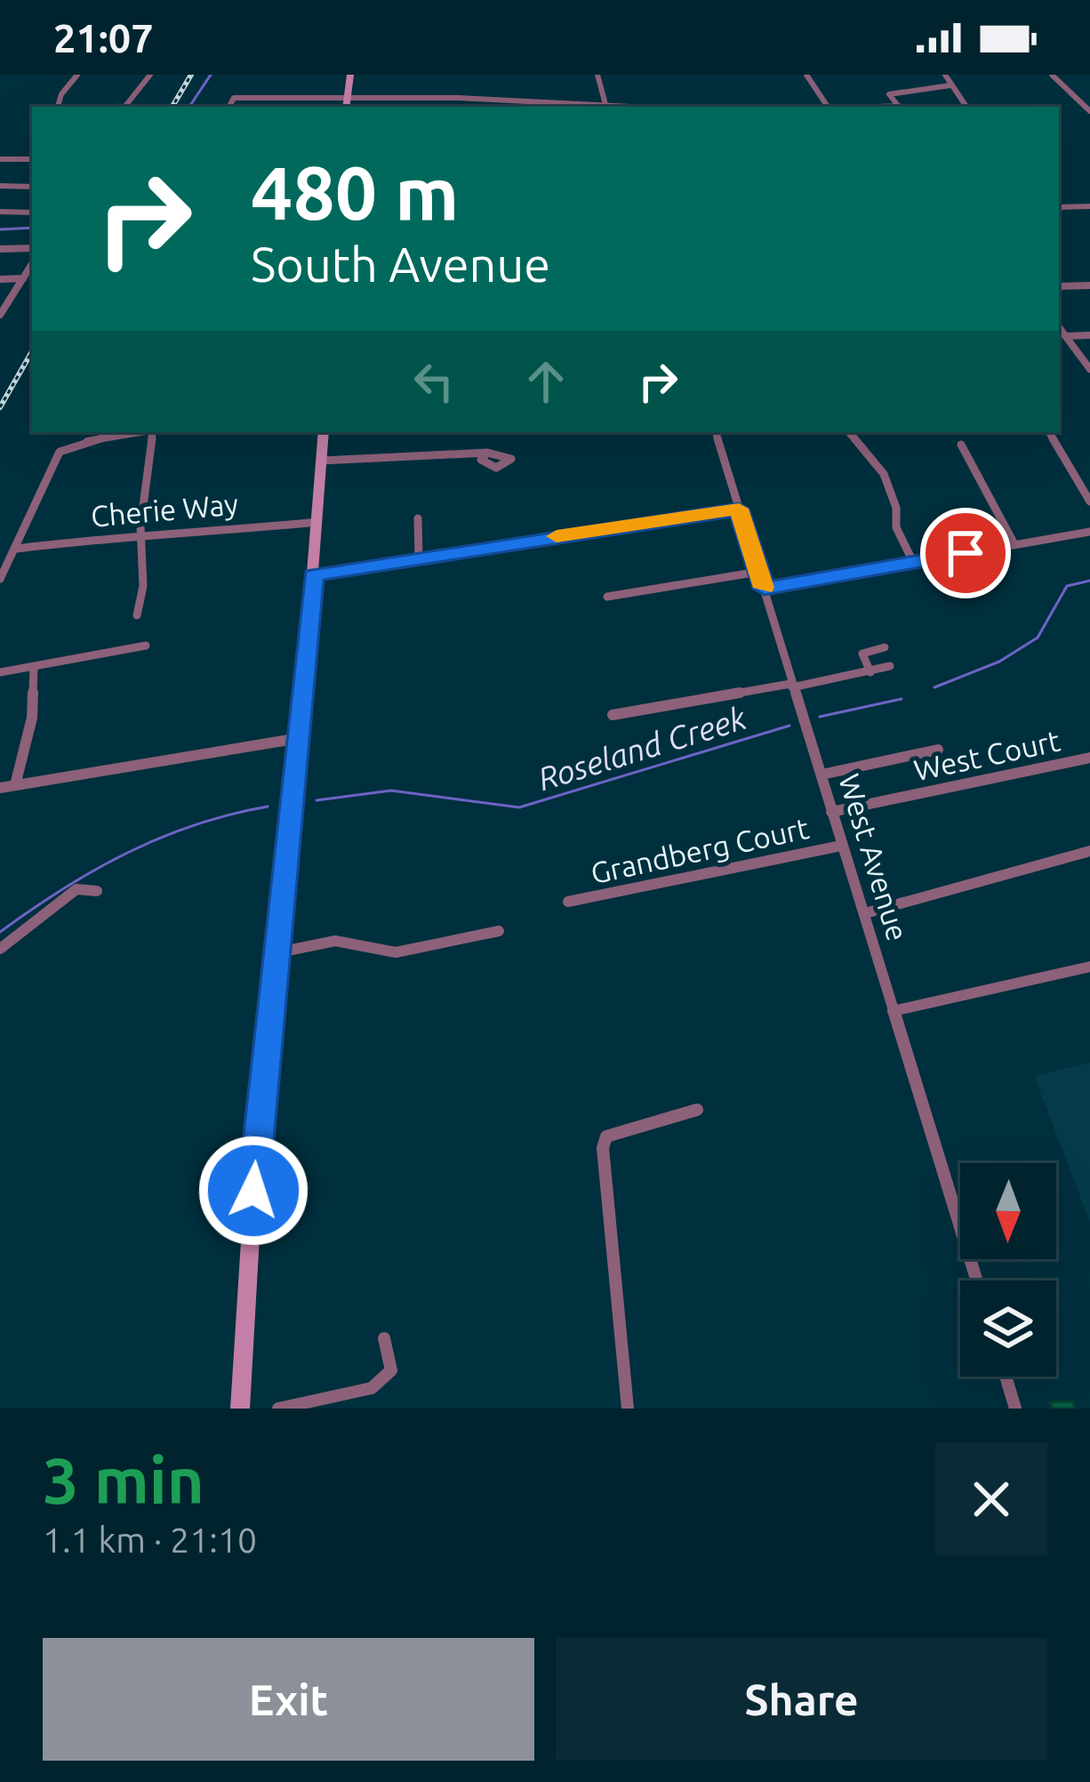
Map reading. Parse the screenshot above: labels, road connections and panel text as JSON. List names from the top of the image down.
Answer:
{
  "streets": {
    "street": [
      "Cherie Way",
      "West Court",
      "Grandberg Court",
      "West Avenue"
    ]
  },
  "crossings": [
    ["West Court", "West Avenue"],
    ["Grandberg Court", "West Avenue"]
  ],
  "water": ["Roseland Creek"],
  "north": "bottom",
  "page": {
    "status": "21:07",
    "turn": ["480 m", "South Avenue"],
    "heading": ["3 min", "1.1 km · 21:10"],
    "buttons": ["Exit", "Share"]
  }
}
